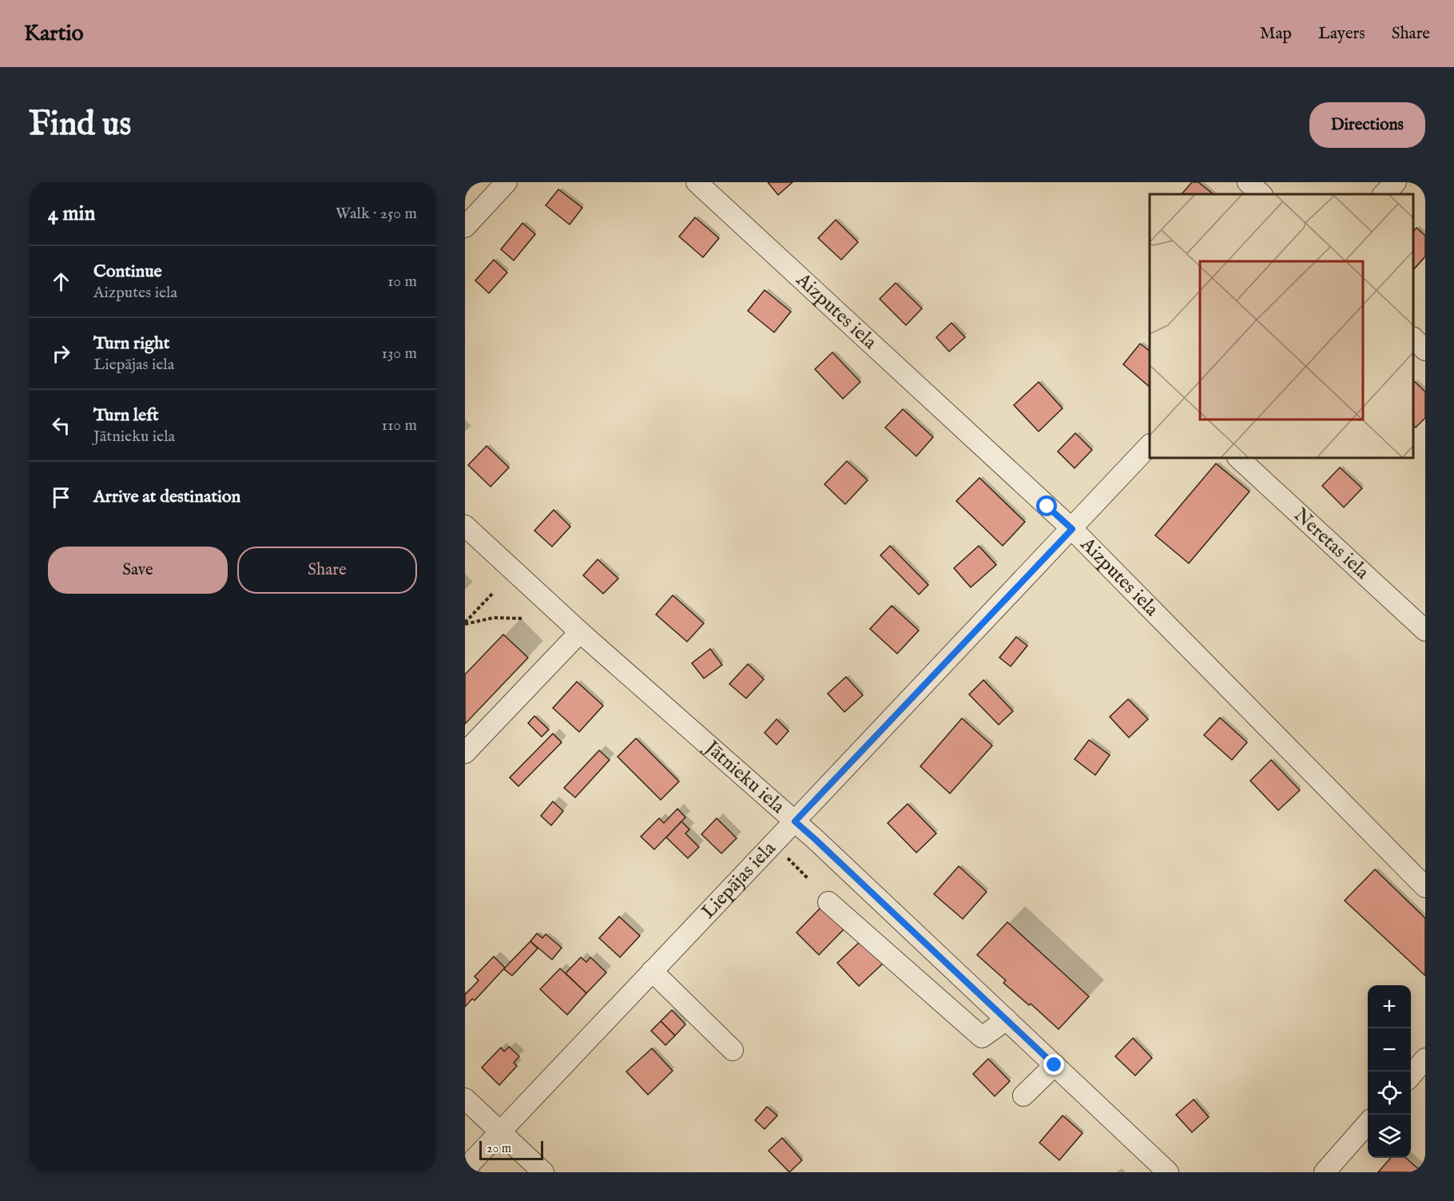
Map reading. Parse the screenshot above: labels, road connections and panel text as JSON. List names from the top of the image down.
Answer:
{
  "streets": {
    "street": [
      "Aizputes iela",
      "Neretas iela",
      "Jātnieku iela",
      "Liepājas iela"
    ]
  },
  "crossings": [
    ["Aizputes iela", "Liepājas iela"],
    ["Jātnieku iela", "Liepājas iela"]
  ],
  "scale_bar": "20 m",
  "page": {
    "header": "Kartio",
    "nav": ["Map", "Layers", "Share"],
    "buttons": [
      "Directions",
      ["Save", "Share"]
    ],
    "title": "Find us",
    "heading": ["4 min", "Walk · 250 m"],
    "list": [
      ["Continue", "Aizputes iela", "10 m"],
      ["Turn right", "Liepājas iela", "130 m"],
      ["Turn left", "Jātnieku iela", "110 m"],
      "Arrive at destination"
    ],
    "map_buttons": ["+", "−"],
    "scale": "20 m"
  }
}
